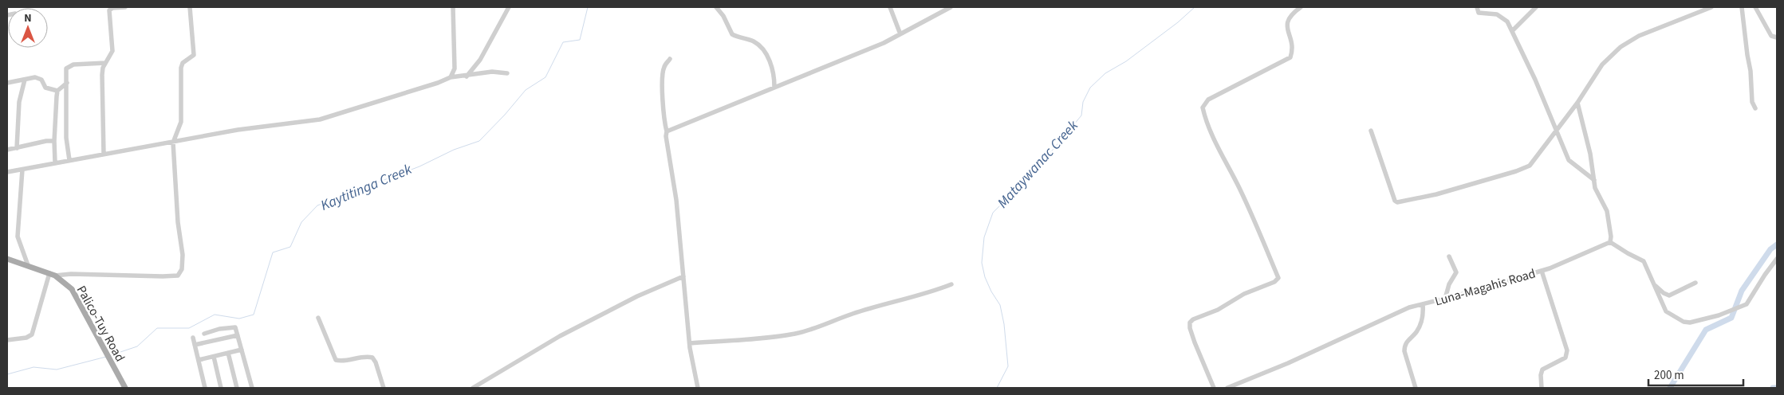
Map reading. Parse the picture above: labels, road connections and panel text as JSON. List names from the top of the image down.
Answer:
{
  "streets": {
    "main road": ["Palico-Tuy Road"],
    "street": ["Luna-Magahis Road"]
  },
  "water": ["Mataywanac Creek", "Kaytitinga Creek"],
  "scale_bar": "200 m",
  "north": "top"
}
